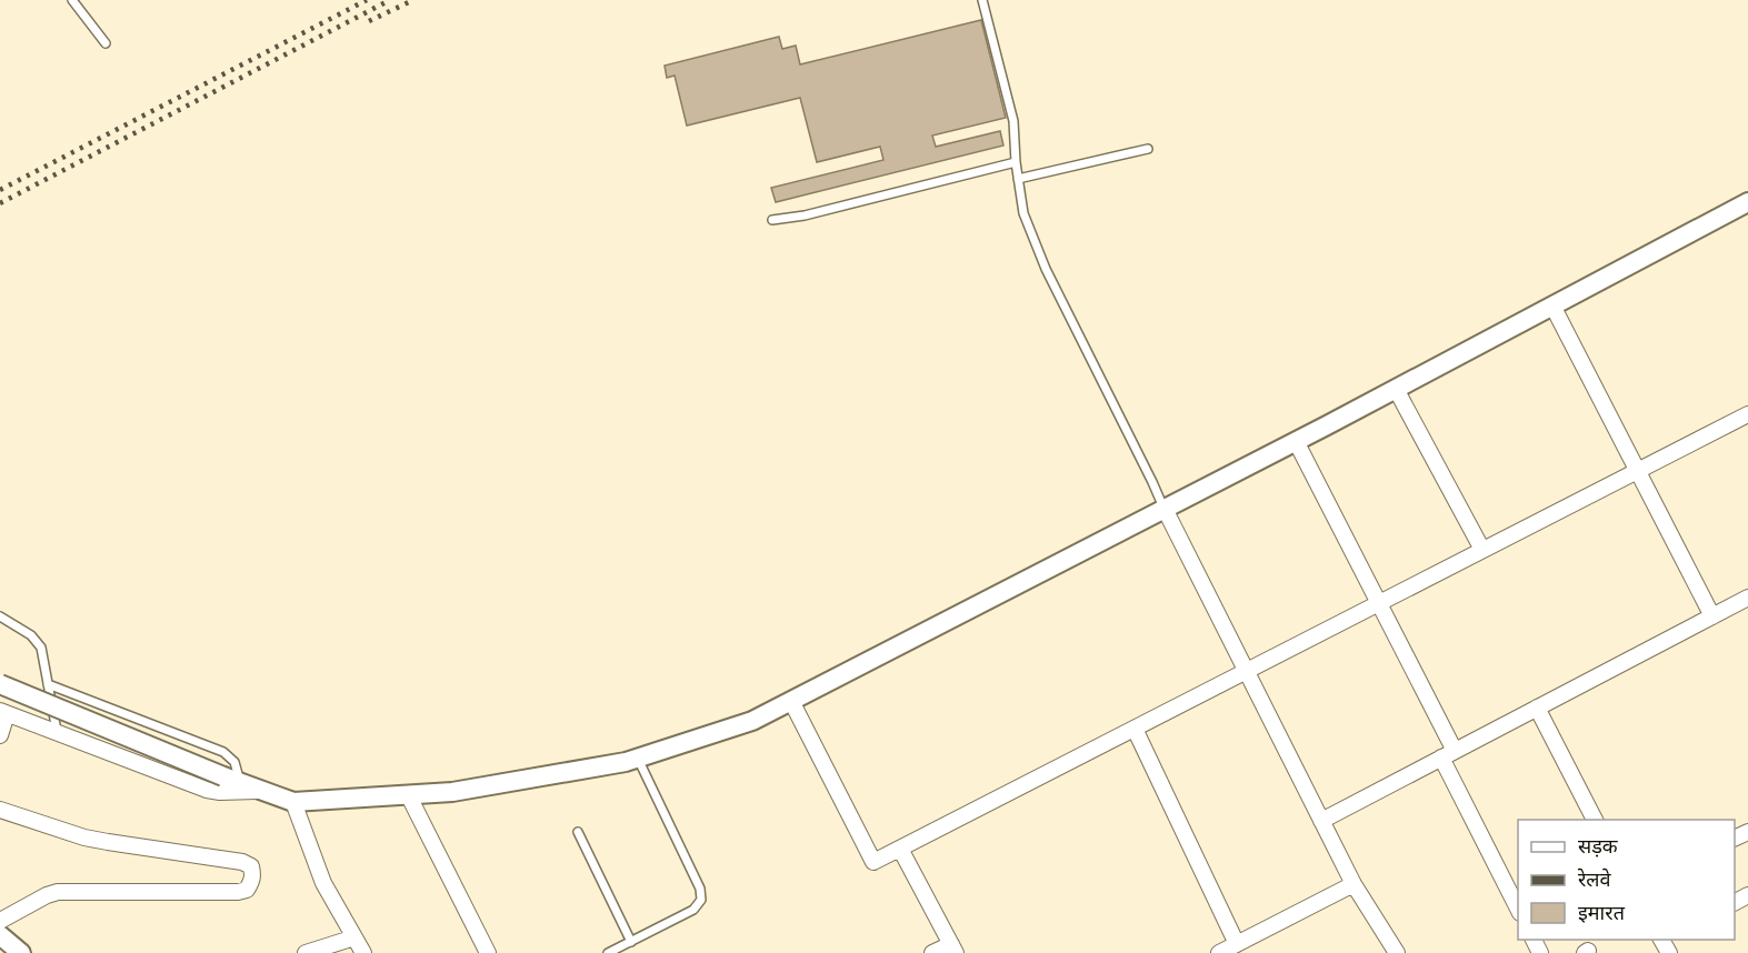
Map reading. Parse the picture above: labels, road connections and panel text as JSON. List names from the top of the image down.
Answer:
{
  "legend": ["सड़क", "रेलवे", "इमारत"]
}
